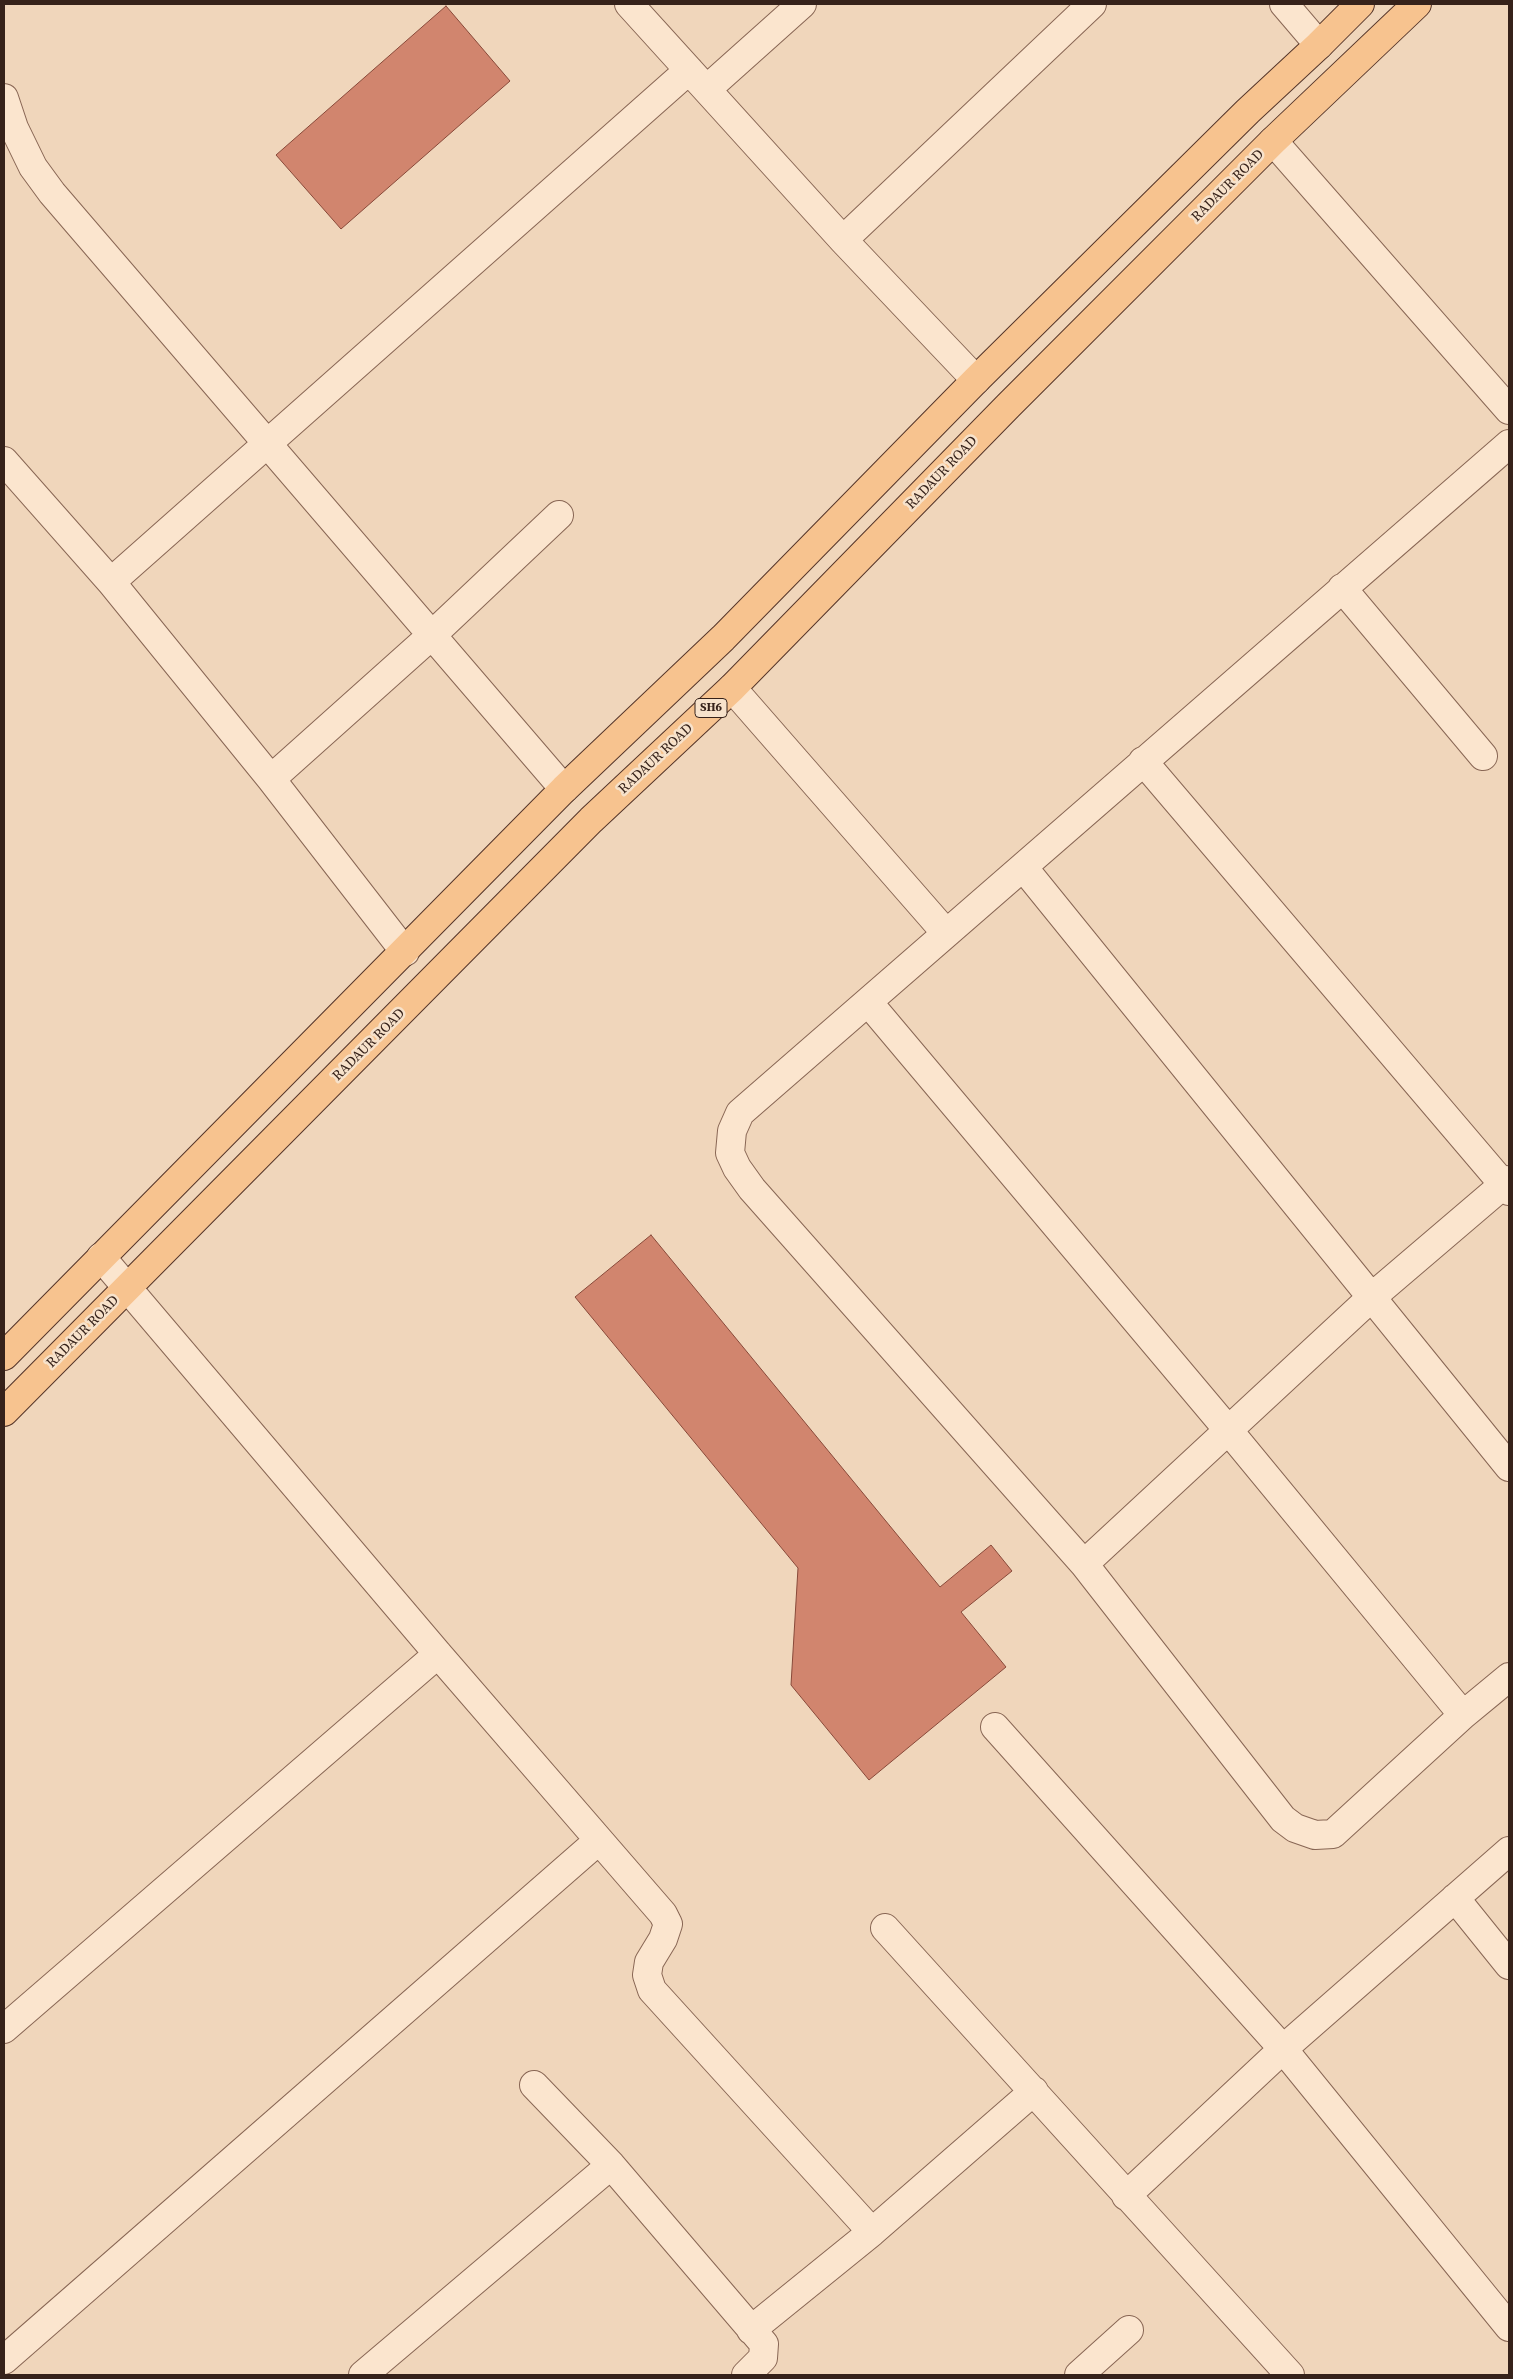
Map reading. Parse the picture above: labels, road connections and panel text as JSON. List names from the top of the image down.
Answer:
{
  "streets": {
    "main road": ["RADAUR ROAD", "SH6"]
  }
}
